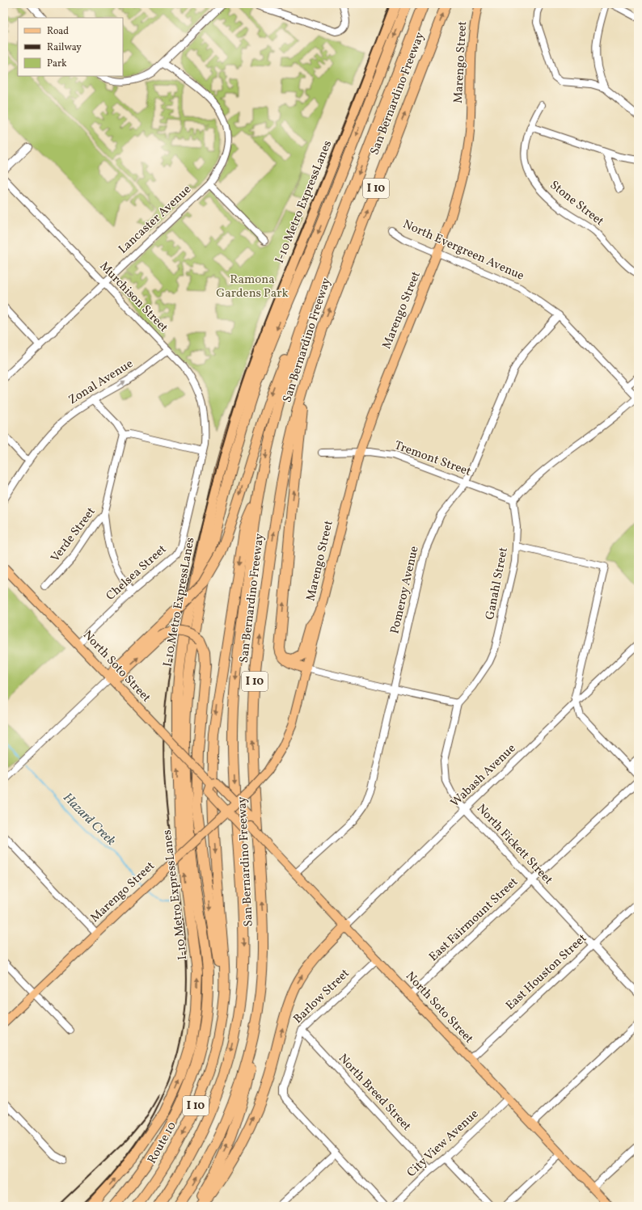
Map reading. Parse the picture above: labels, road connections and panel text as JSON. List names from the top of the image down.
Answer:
{
  "streets": {
    "highway": [
      "San Bernardino Freeway",
      "I 10",
      "I-10 Metro ExpressLanes",
      "Route 10"
    ],
    "main road": ["Marengo Street", "North Soto Street"],
    "street": [
      "Stone Street",
      "Lancaster Avenue",
      "North Evergreen Avenue",
      "Murchison Street",
      "Zonal Avenue",
      "Tremont Street",
      "Verde Street",
      "Chelsea Street",
      "Ganahl Street",
      "Pomeroy Avenue",
      "Wabash Avenue",
      "North Fickett Street",
      "East Fairmount Street",
      "East Houston Street",
      "Barlow Street",
      "North Breed Street",
      "City View Avenue"
    ]
  },
  "crossings": [
    ["Marengo Street", "North Evergreen Avenue"],
    ["Marengo Street", "Tremont Street"],
    ["Marengo Street", "North Soto Street"],
    ["San Bernardino Freeway", "I 10"],
    ["I 10", "Route 10"],
    ["Lancaster Avenue", "Murchison Street"],
    ["North Evergreen Avenue", "Pomeroy Avenue"],
    ["Murchison Street", "Zonal Avenue"],
    ["Murchison Street", "Chelsea Street"],
    ["Tremont Street", "Ganahl Street"],
    ["Tremont Street", "Pomeroy Avenue"],
    ["Chelsea Street", "North Soto Street"],
    ["Ganahl Street", "North Fickett Street"],
    ["Pomeroy Avenue", "North Soto Street"],
    ["North Soto Street", "Wabash Avenue"],
    ["North Soto Street", "East Fairmount Street"],
    ["North Soto Street", "East Houston Street"],
    ["North Soto Street", "Barlow Street"],
    ["North Soto Street", "City View Avenue"],
    ["Wabash Avenue", "North Fickett Street"],
    ["North Fickett Street", "East Fairmount Street"],
    ["North Fickett Street", "East Houston Street"],
    ["Barlow Street", "North Breed Street"],
    ["North Breed Street", "City View Avenue"]
  ],
  "one_way": ["Zonal Avenue"],
  "water": ["Hazard Creek"],
  "parks": ["Ramona Gardens Park"],
  "legend": ["Road", "Railway", "Park"]
}
